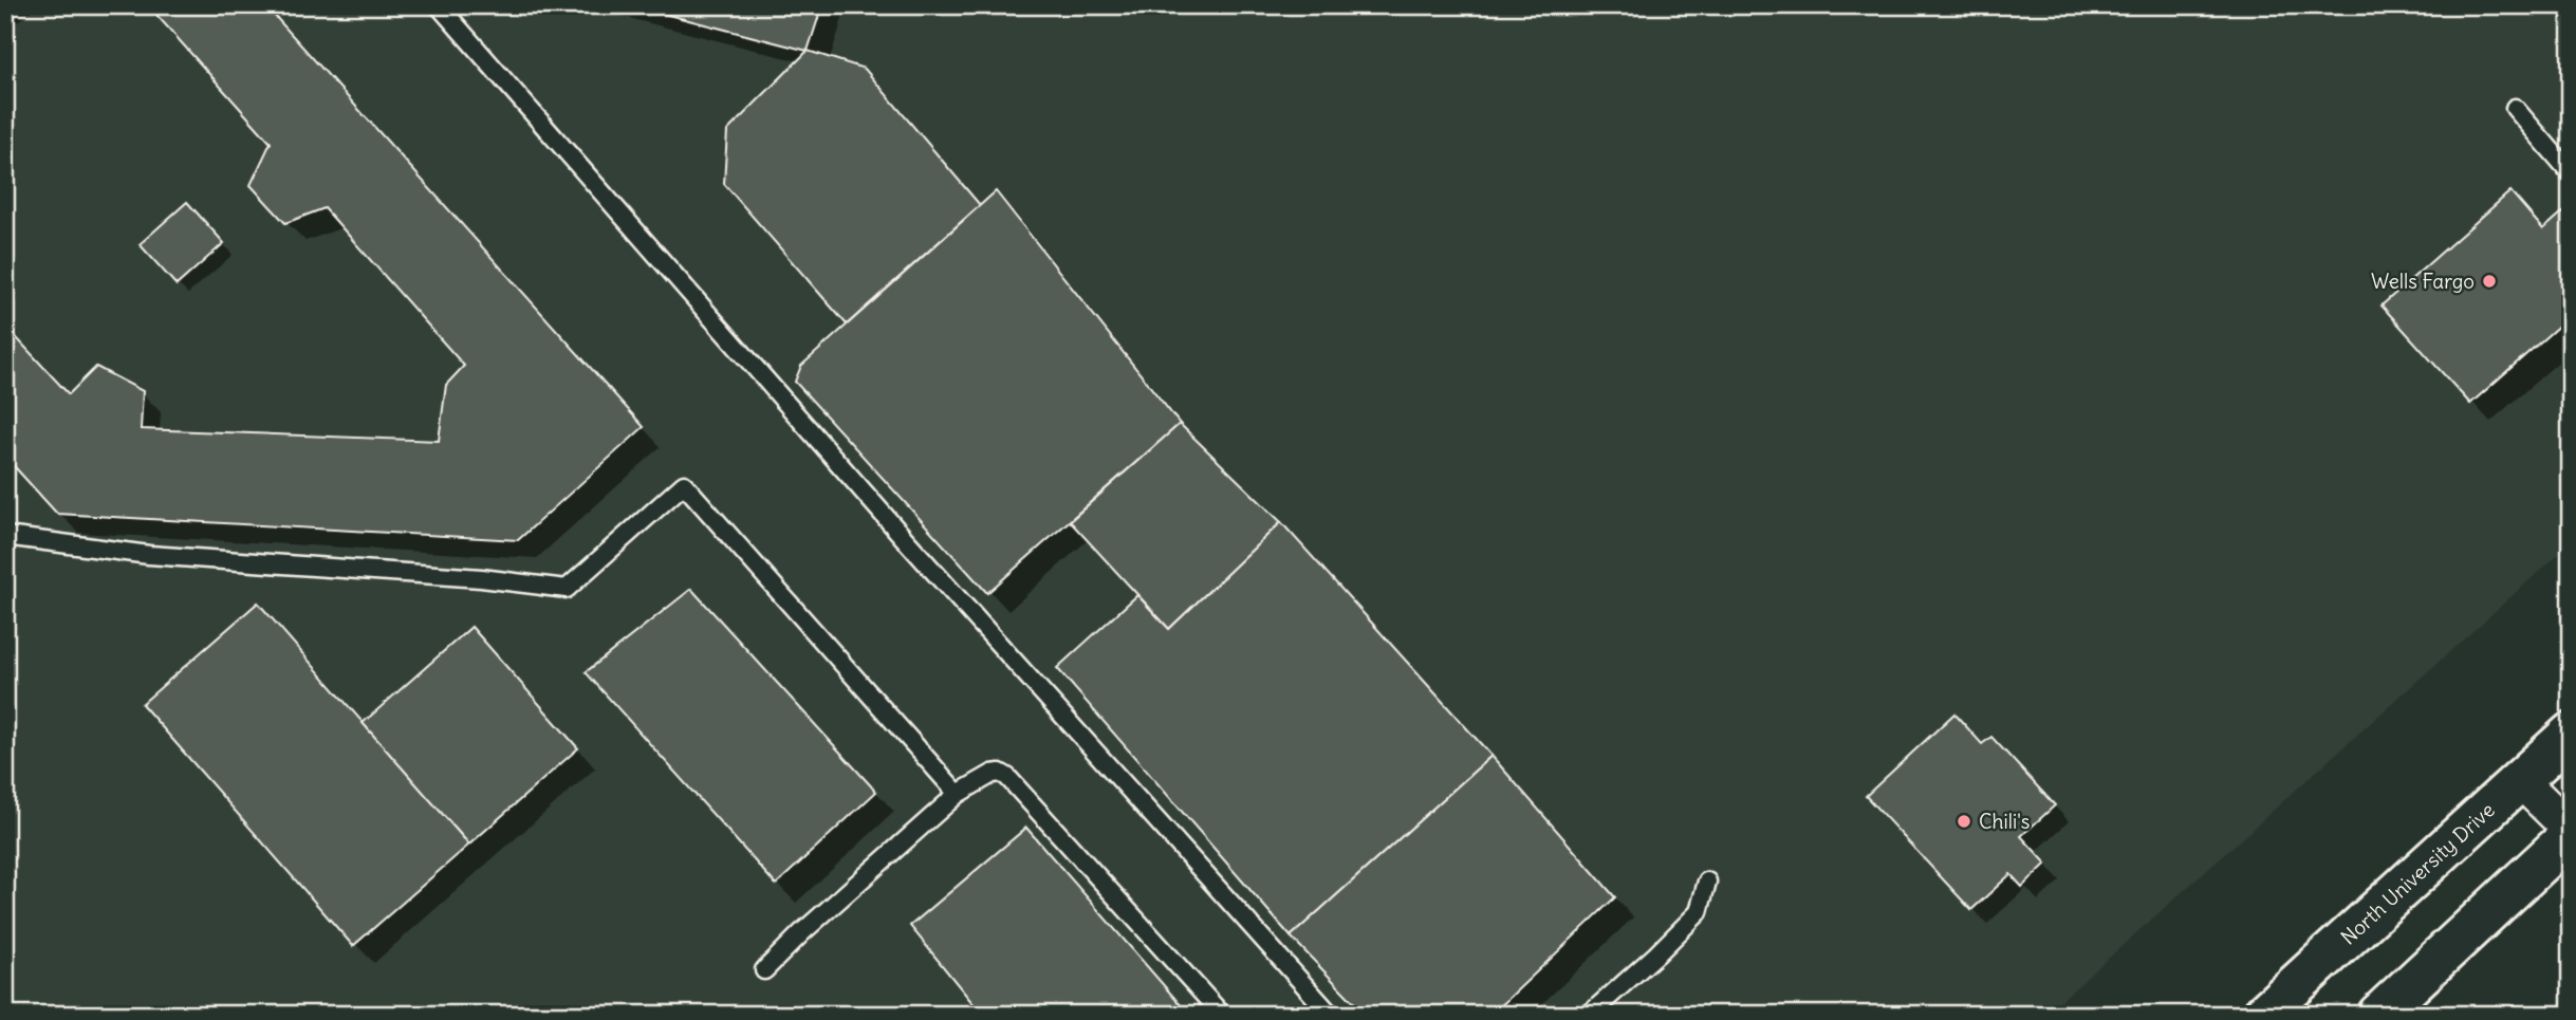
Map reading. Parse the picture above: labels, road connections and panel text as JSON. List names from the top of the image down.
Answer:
{
  "streets": {
    "main road": ["North University Drive"]
  },
  "places": ["Wells Fargo", "Chili's"]
}
